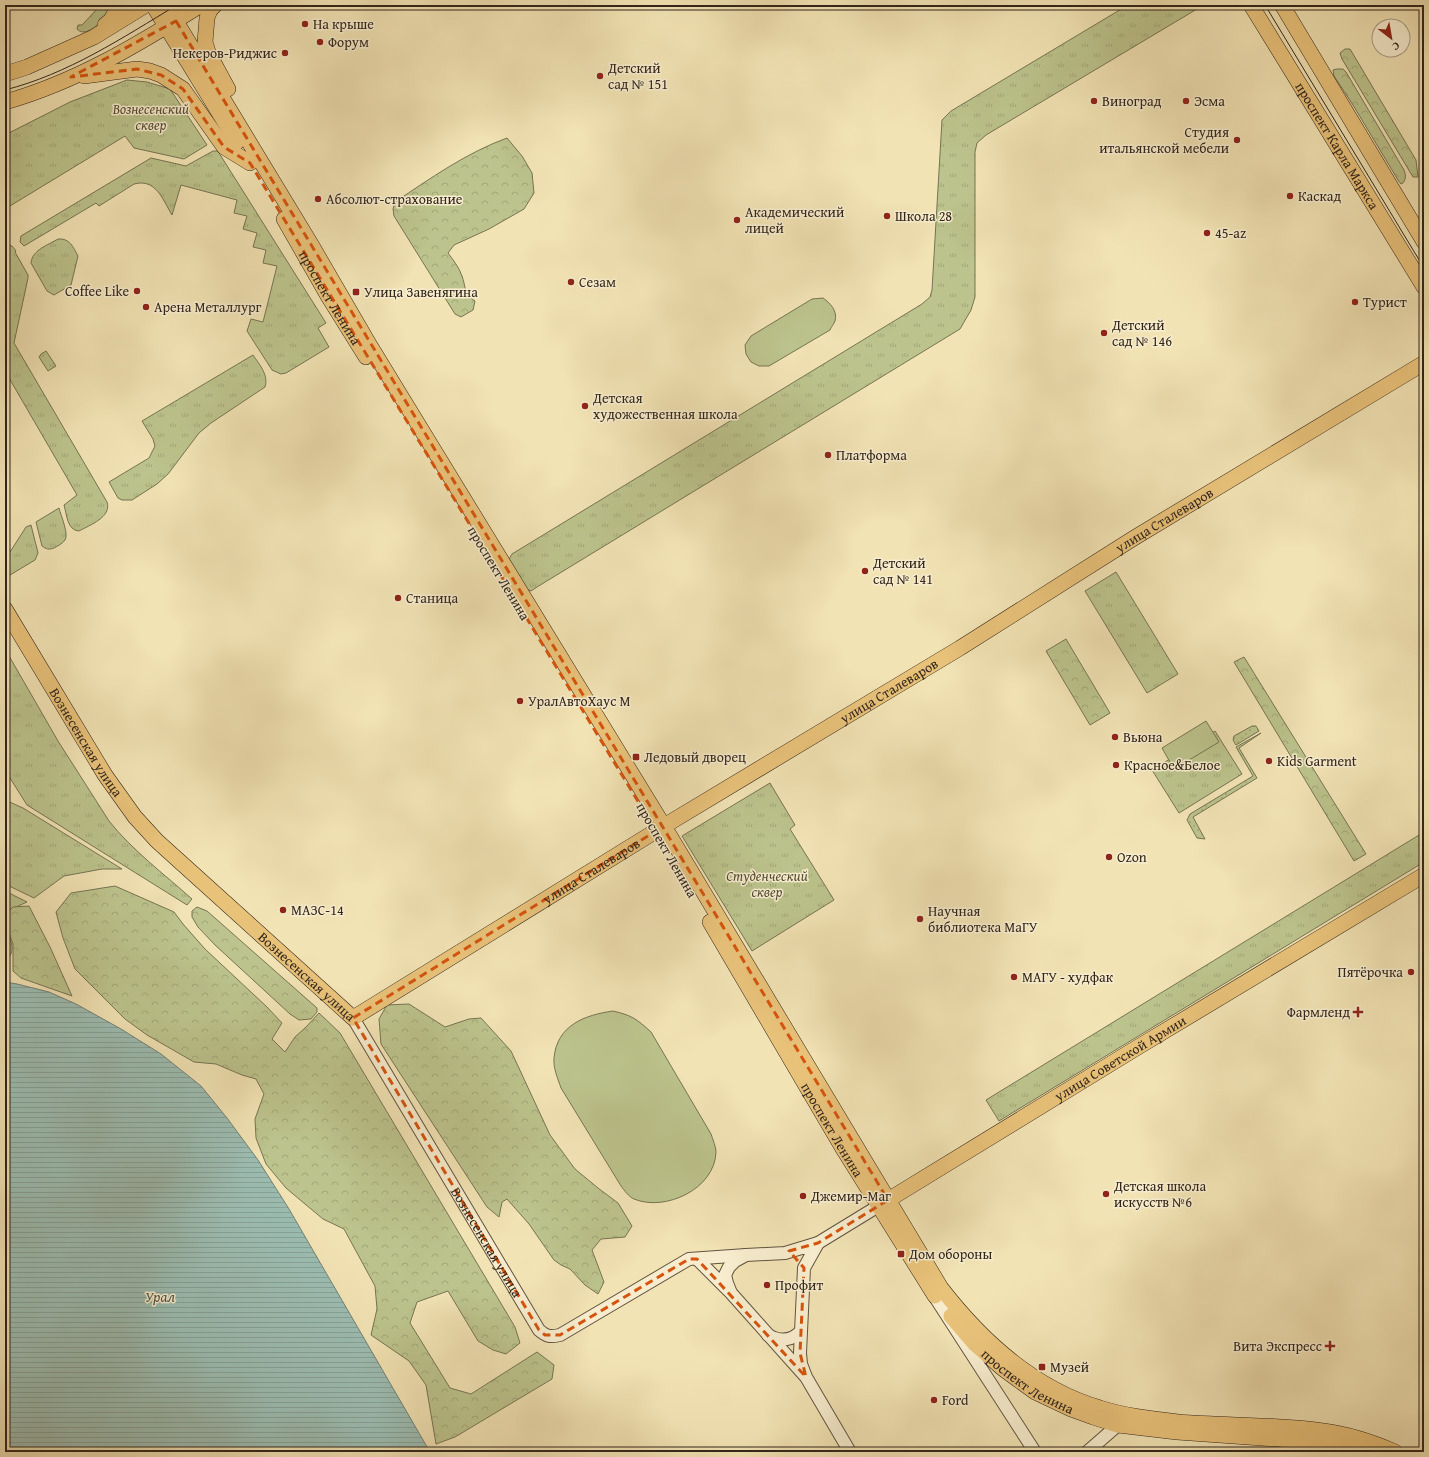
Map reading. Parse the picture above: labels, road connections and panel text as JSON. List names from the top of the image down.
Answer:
{
  "streets": {
    "main road": [
      "проспект Карла Маркса",
      "проспект Ленина",
      "улица Сталеваров",
      "Вознесенская улица",
      "улица Советской Армии"
    ]
  },
  "crossings": [
    ["проспект Ленина", "улица Сталеваров"],
    ["проспект Ленина", "улица Советской Армии"],
    ["улица Сталеваров", "Вознесенская улица"]
  ],
  "water": ["Урал"],
  "parks": ["Вознесенский cквер", "Студенческий сквер"],
  "places": {
    "other": [
      "На крыше",
      "Форум",
      "Некеров-Риджис",
      "Детский сад № 151",
      "Виноград",
      "Эсма",
      "Студия итальянской мебели",
      "Каскад",
      "Абсолют-страхование",
      "Школа 28",
      "Академический лицей",
      "45-az",
      "Сезам",
      "Coffee Like",
      "Турист",
      "Арена Металлург",
      "Детский сад № 146",
      "Детская художественная школа",
      "Платформа",
      "Детский сад № 141",
      "Станица",
      "УралАвтоХаус М",
      "Вьюна",
      "Kids Garment",
      "Красное&Белое",
      "Ozon",
      "МАЗС-14",
      "Научная библиотека МаГУ",
      "Пятёрочка",
      "МАГУ - худфак",
      "Детская школа искусств №6",
      "Джемир-Маг",
      "Профит",
      "Ford"
    ],
    "transit": [
      "Улица Завенягина",
      "Ледовый дворец",
      "Дом обороны",
      "Музей"
    ],
    "health": ["Фармленд", "Вита Экспресс"]
  },
  "north": "bottom right"
}
